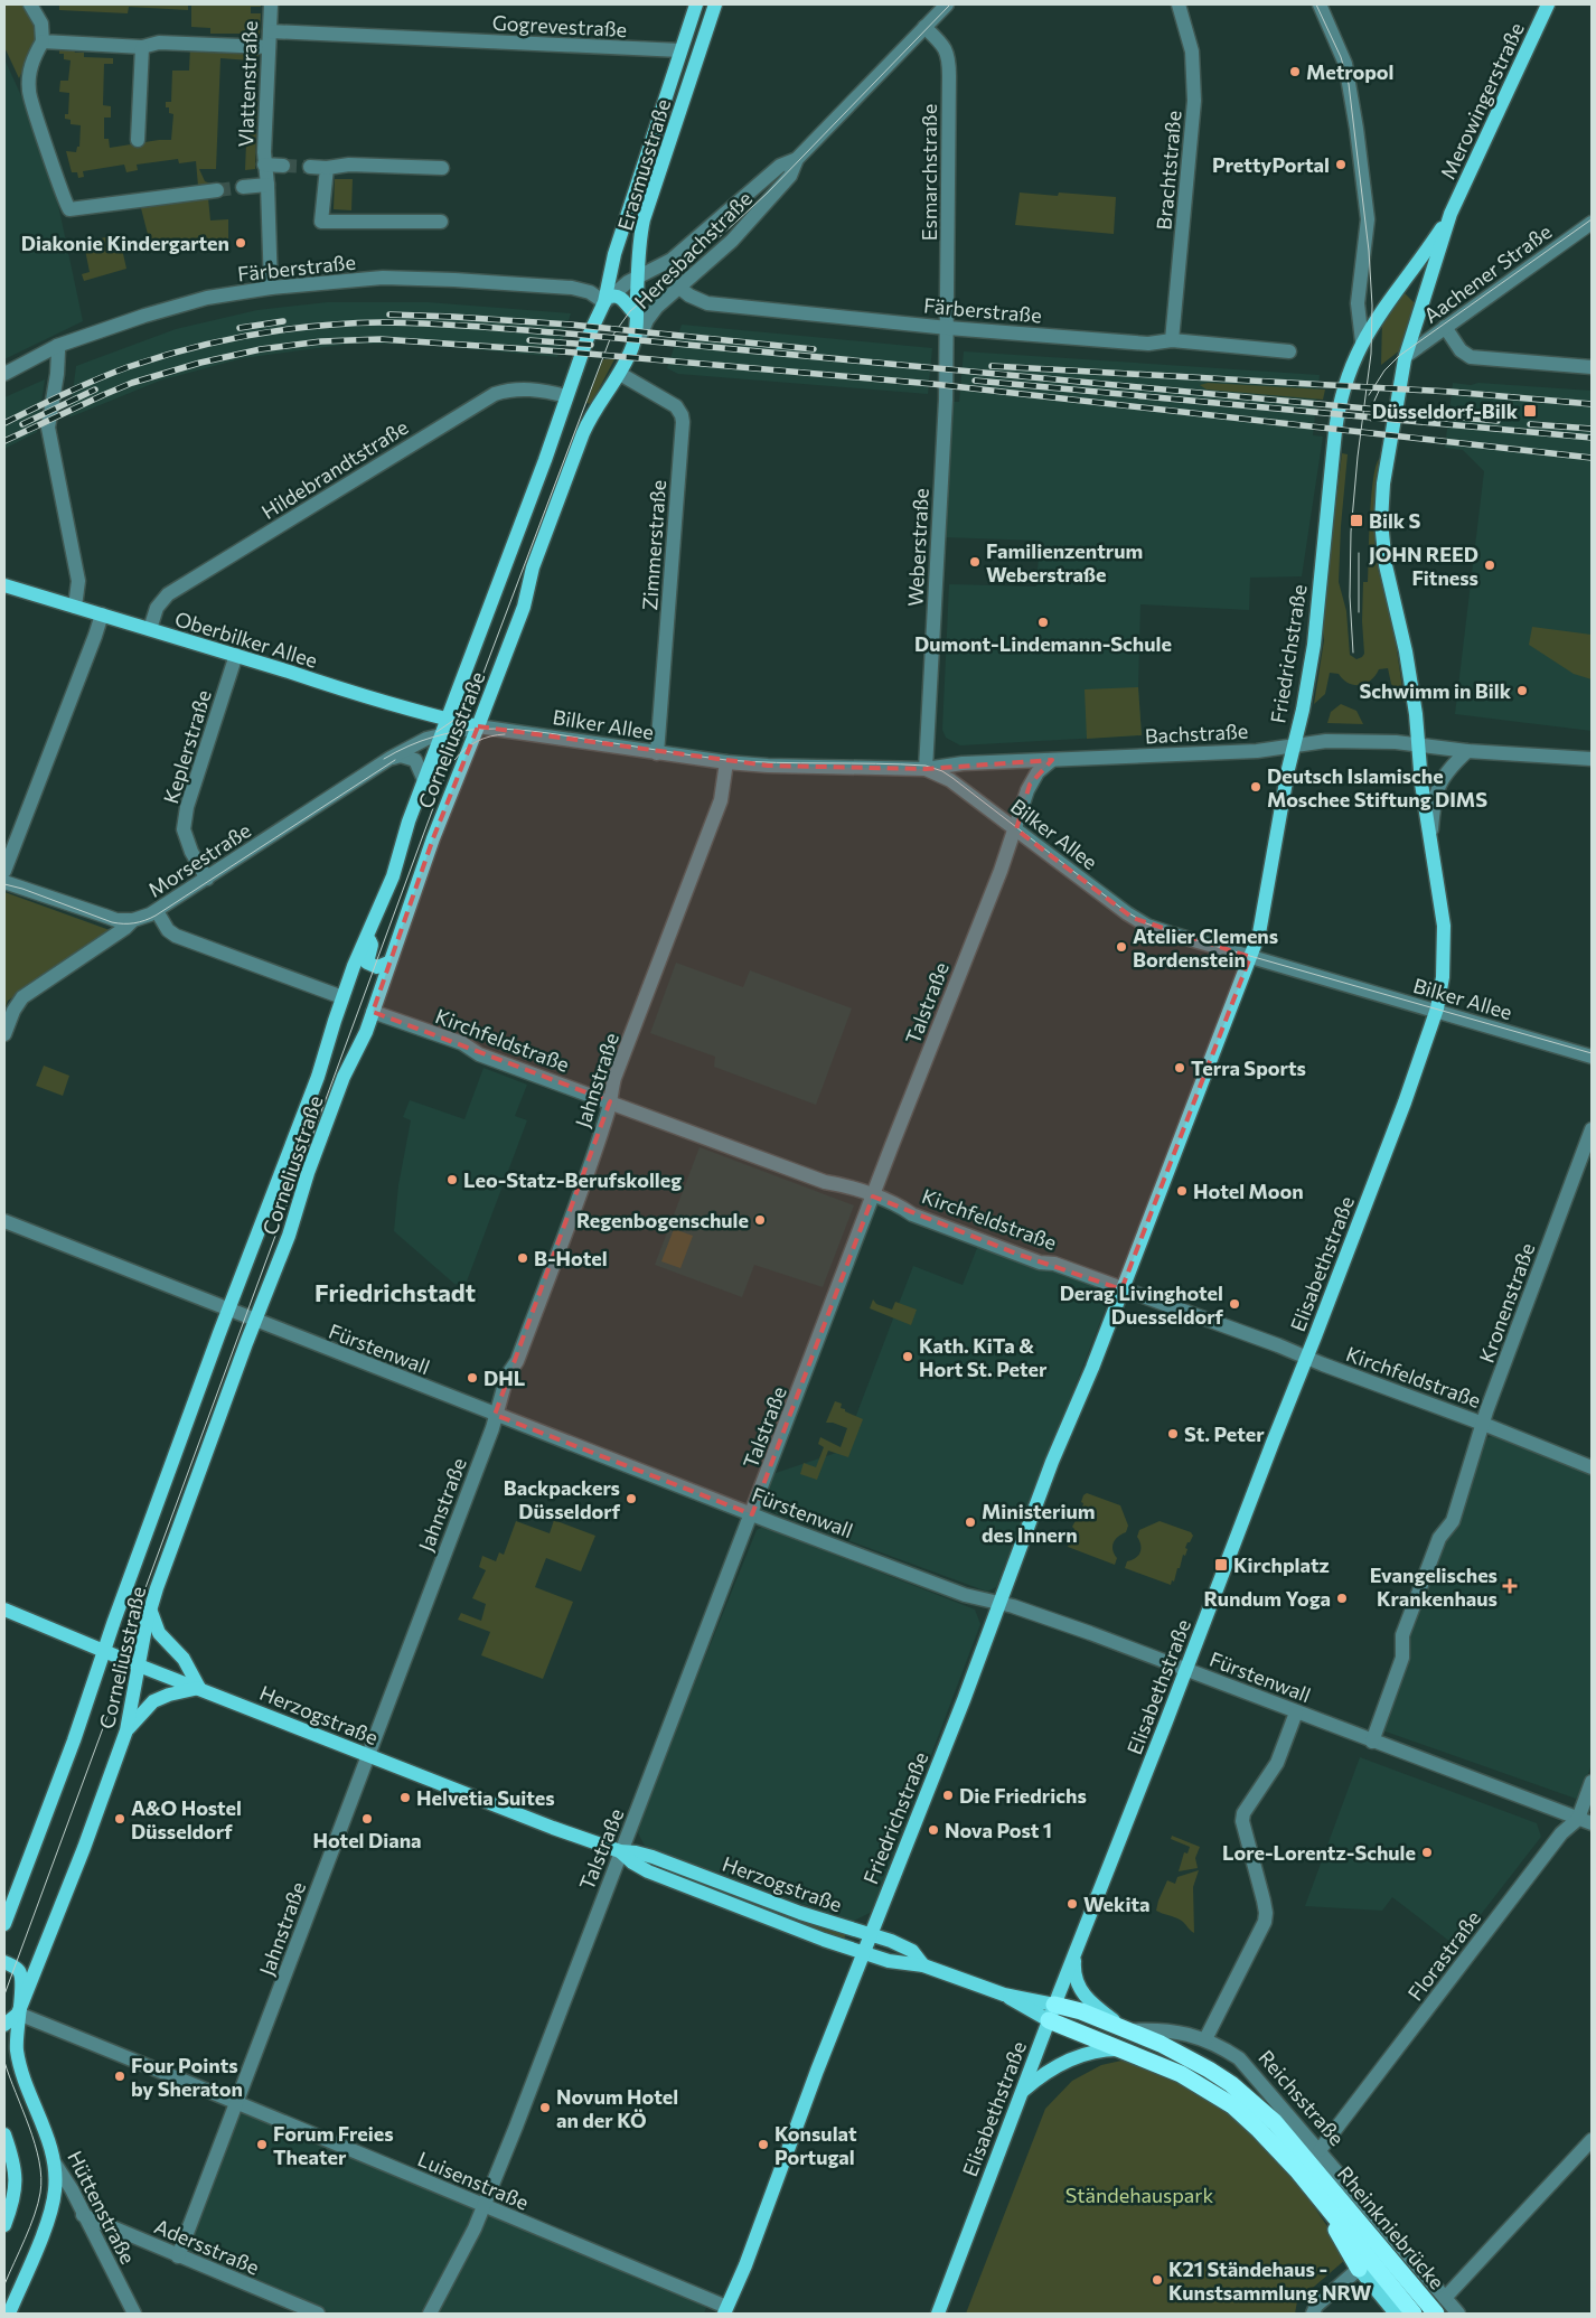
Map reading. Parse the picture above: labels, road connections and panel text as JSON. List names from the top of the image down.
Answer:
{
  "streets": {
    "highway": ["Reichsstraße", "Rheinkniebrücke"],
    "main road": [
      "Merowingerstraße",
      "Erasmusstraße",
      "Oberbilker Allee",
      "Friedrichstraße",
      "Corneliusstraße",
      "Elisabethstraße",
      "Herzogstraße",
      "Hüttenstraße"
    ],
    "street": [
      "Gogrevestraße",
      "Vlattenstraße",
      "Brachtstraße",
      "Esmarchstraße",
      "Heresbachstraße",
      "Färberstraße",
      "Aachener Straße",
      "Hildebrandtstraße",
      "Zimmerstraße",
      "Weberstraße",
      "Bilker Allee",
      "Bachstraße",
      "Keplerstraße",
      "Morsestraße",
      "Talstraße",
      "Kirchfeldstraße",
      "Jahnstraße",
      "Kronenstraße",
      "Fürstenwall",
      "Florastraße",
      "Luisenstraße",
      "Adersstraße"
    ]
  },
  "crossings": [
    ["Gogrevestraße", "Vlattenstraße"],
    ["Gogrevestraße", "Erasmusstraße"],
    ["Vlattenstraße", "Färberstraße"],
    ["Merowingerstraße", "Aachener Straße"],
    ["Merowingerstraße", "Friedrichstraße"],
    ["Merowingerstraße", "Bachstraße"],
    ["Merowingerstraße", "Elisabethstraße"],
    ["Erasmusstraße", "Heresbachstraße"],
    ["Erasmusstraße", "Färberstraße"],
    ["Erasmusstraße", "Corneliusstraße"],
    ["Brachtstraße", "Färberstraße"],
    ["Esmarchstraße", "Heresbachstraße"],
    ["Esmarchstraße", "Färberstraße"],
    ["Esmarchstraße", "Weberstraße"],
    ["Heresbachstraße", "Färberstraße"],
    ["Heresbachstraße", "Corneliusstraße"],
    ["Färberstraße", "Weberstraße"],
    ["Färberstraße", "Corneliusstraße"],
    ["Hildebrandtstraße", "Oberbilker Allee"],
    ["Hildebrandtstraße", "Corneliusstraße"],
    ["Zimmerstraße", "Bilker Allee"],
    ["Zimmerstraße", "Corneliusstraße"],
    ["Weberstraße", "Bilker Allee"],
    ["Weberstraße", "Bachstraße"],
    ["Oberbilker Allee", "Bilker Allee"],
    ["Oberbilker Allee", "Corneliusstraße"],
    ["Oberbilker Allee", "Keplerstraße"],
    ["Oberbilker Allee", "Morsestraße"],
    ["Friedrichstraße", "Bilker Allee"],
    ["Friedrichstraße", "Bachstraße"],
    ["Friedrichstraße", "Kirchfeldstraße"],
    ["Friedrichstraße", "Fürstenwall"],
    ["Friedrichstraße", "Herzogstraße"],
    ["Friedrichstraße", "Luisenstraße"],
    ["Bilker Allee", "Bachstraße"],
    ["Bilker Allee", "Corneliusstraße"],
    ["Bilker Allee", "Morsestraße"],
    ["Bilker Allee", "Talstraße"],
    ["Bilker Allee", "Jahnstraße"],
    ["Bilker Allee", "Elisabethstraße"],
    ["Bachstraße", "Talstraße"],
    ["Bachstraße", "Elisabethstraße"],
    ["Corneliusstraße", "Morsestraße"],
    ["Corneliusstraße", "Kirchfeldstraße"],
    ["Corneliusstraße", "Fürstenwall"],
    ["Corneliusstraße", "Herzogstraße"],
    ["Corneliusstraße", "Luisenstraße"],
    ["Corneliusstraße", "Hüttenstraße"],
    ["Keplerstraße", "Morsestraße"],
    ["Talstraße", "Kirchfeldstraße"],
    ["Talstraße", "Fürstenwall"],
    ["Talstraße", "Herzogstraße"],
    ["Talstraße", "Luisenstraße"],
    ["Kirchfeldstraße", "Jahnstraße"],
    ["Kirchfeldstraße", "Elisabethstraße"],
    ["Kirchfeldstraße", "Kronenstraße"],
    ["Jahnstraße", "Fürstenwall"],
    ["Jahnstraße", "Herzogstraße"],
    ["Jahnstraße", "Luisenstraße"],
    ["Jahnstraße", "Adersstraße"],
    ["Elisabethstraße", "Fürstenwall"],
    ["Elisabethstraße", "Herzogstraße"],
    ["Elisabethstraße", "Reichsstraße"],
    ["Kronenstraße", "Fürstenwall"],
    ["Fürstenwall", "Florastraße"],
    ["Herzogstraße", "Reichsstraße"],
    ["Florastraße", "Reichsstraße"],
    ["Reichsstraße", "Rheinkniebrücke"],
    ["Luisenstraße", "Hüttenstraße"],
    ["Hüttenstraße", "Adersstraße"]
  ],
  "districts": ["Friedrichstadt"],
  "parks": ["Ständehauspark"],
  "places": {
    "other": [
      "Metropol",
      "PrettyPortal",
      "Diakonie Kindergarten",
      "Familienzentrum Weberstraße",
      "JOHN REED Fitness",
      "Dumont-Lindemann-Schule",
      "Schwimm in Bilk",
      "Deutsch Islamische Moschee Stiftung DIMS",
      "Atelier Clemens Bordenstein",
      "Terra Sports",
      "Leo-Statz-Berufskolleg",
      "Hotel Moon",
      "Regenbogenschule",
      "B-Hotel",
      "Derag Livinghotel Duesseldorf",
      "Kath. KiTa & Hort St. Peter",
      "DHL",
      "St. Peter",
      "Backpackers Düsseldorf",
      "Ministerium des Innern",
      "Rundum Yoga",
      "Die Friedrichs",
      "Helvetia Suites",
      "A&O Hostel Düsseldorf",
      "Hotel Diana",
      "Nova Post 1",
      "Lore-Lorentz-Schule",
      "Wekita",
      "Four Points by Sheraton",
      "Novum Hotel an der KÖ",
      "Forum Freies Theater",
      "Konsulat Portugal",
      "K21 Ständehaus - Kunstsammlung NRW"
    ],
    "transit": ["Düsseldorf-Bilk", "Bilk S", "Kirchplatz"],
    "health": ["Evangelisches Krankenhaus"]
  }
}
